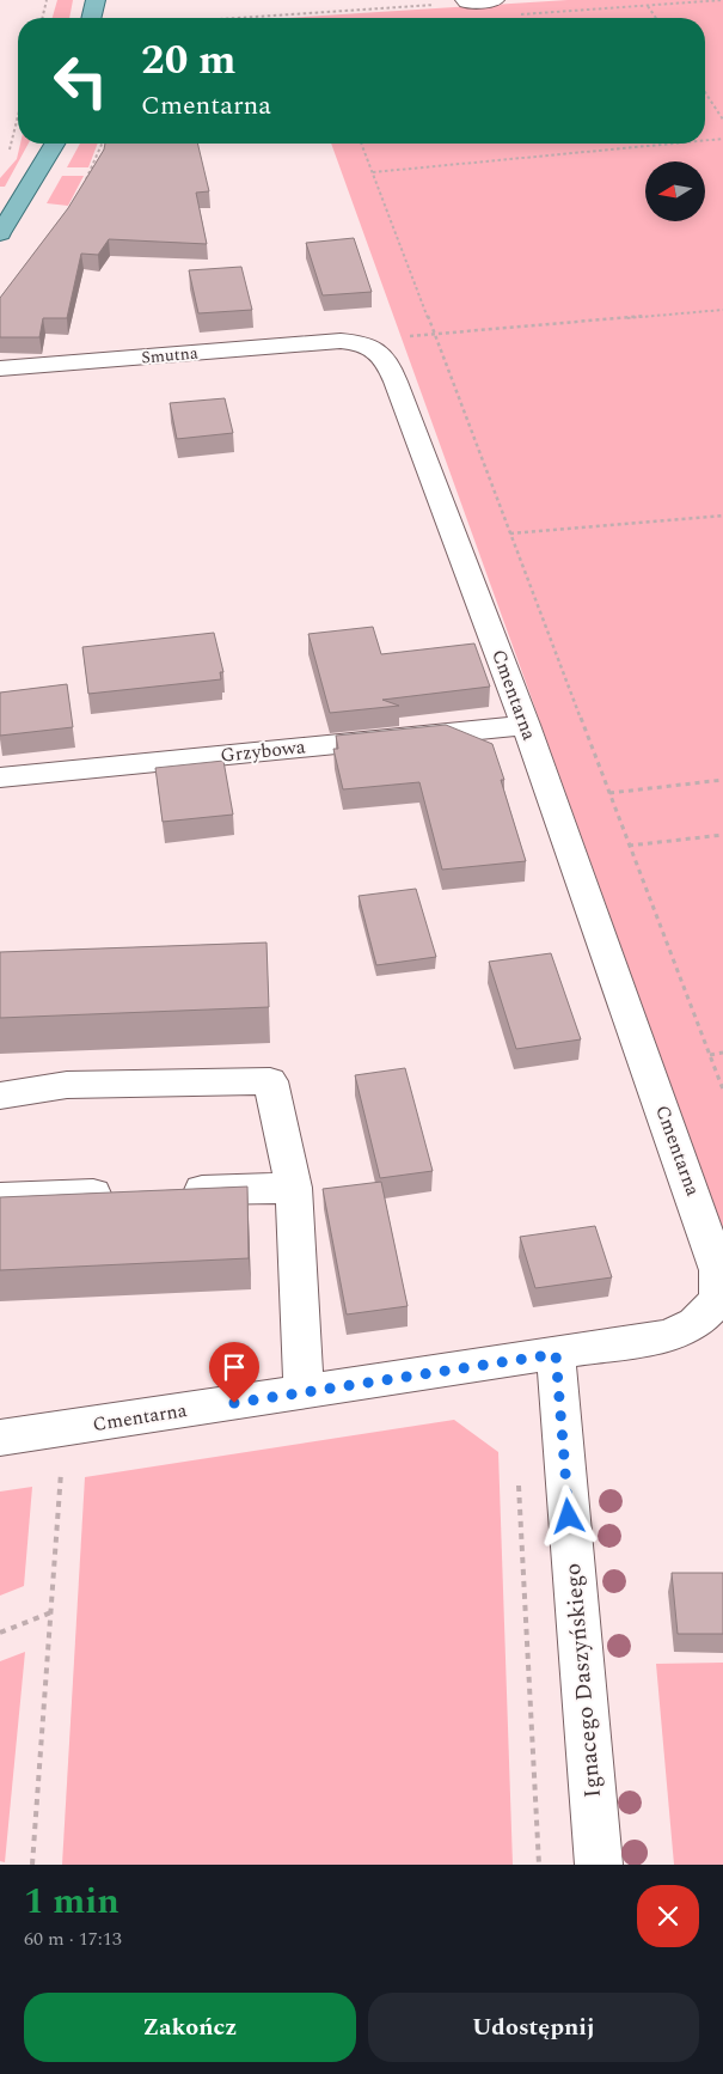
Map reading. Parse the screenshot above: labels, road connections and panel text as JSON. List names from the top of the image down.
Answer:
{
  "streets": {
    "street": [
      "Smutna",
      "Cmentarna",
      "Grzybowa",
      "Ignacego Daszyńskiego"
    ]
  },
  "crossings": [
    ["Smutna", "Cmentarna"],
    ["Cmentarna", "Grzybowa"],
    ["Cmentarna", "Ignacego Daszyńskiego"]
  ],
  "north": "left",
  "page": {
    "turn": ["20 m", "Cmentarna"],
    "heading": ["1 min", "60 m · 17:13"],
    "buttons": ["Zakończ", "Udostępnij"]
  }
}
